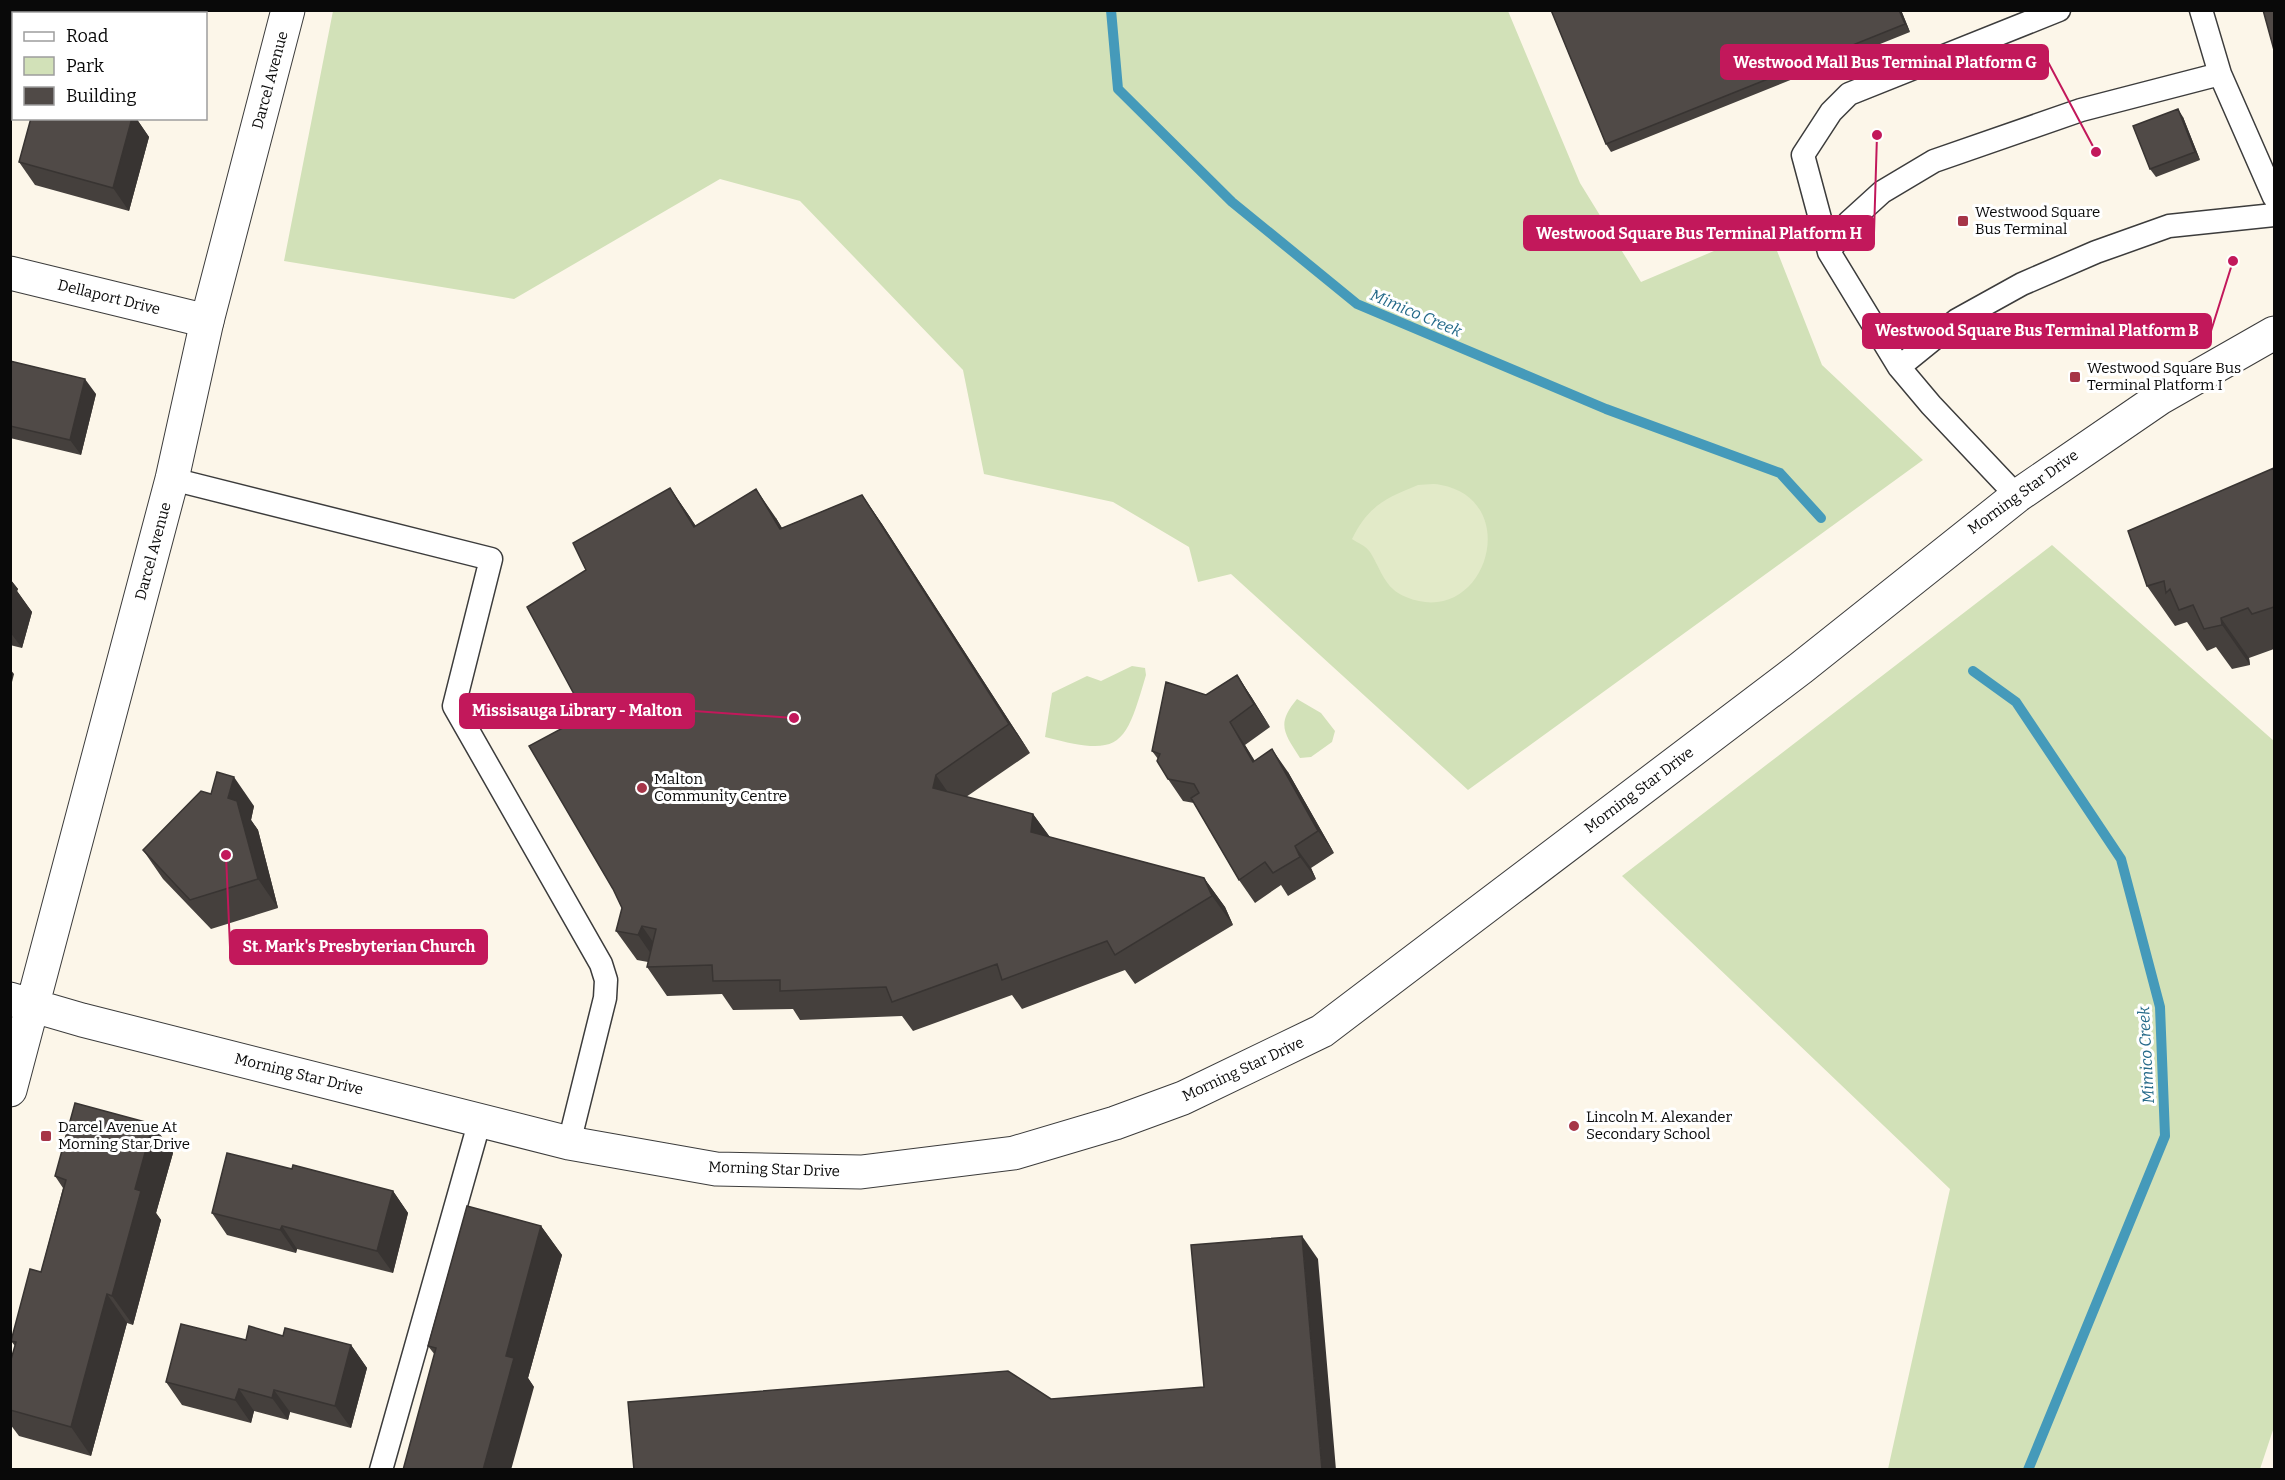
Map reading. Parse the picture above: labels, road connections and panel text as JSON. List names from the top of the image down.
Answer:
{
  "streets": {
    "street": ["Darcel Avenue", "Dellaport Drive", "Morning Star Drive"]
  },
  "crossings": [
    ["Darcel Avenue", "Dellaport Drive"],
    ["Darcel Avenue", "Morning Star Drive"]
  ],
  "water": ["Mimico Creek"],
  "places": {
    "other": [
      "Westwood Square Bus Terminal Platform H",
      "Westwood Mall Bus Terminal Platform G",
      "Westwood Square Bus Terminal Platform B",
      "Missisauga Library - Malton",
      "Malton Community Centre",
      "St. Mark's Presbyterian Church",
      "Lincoln M. Alexander Secondary School"
    ],
    "transit": ["Westwood Square Bus Terminal", "Westwood Square Bus Terminal Platform I", "Darcel Avenue At Morning Star Drive"]
  },
  "legend": ["Road", "Park", "Building"]
}
